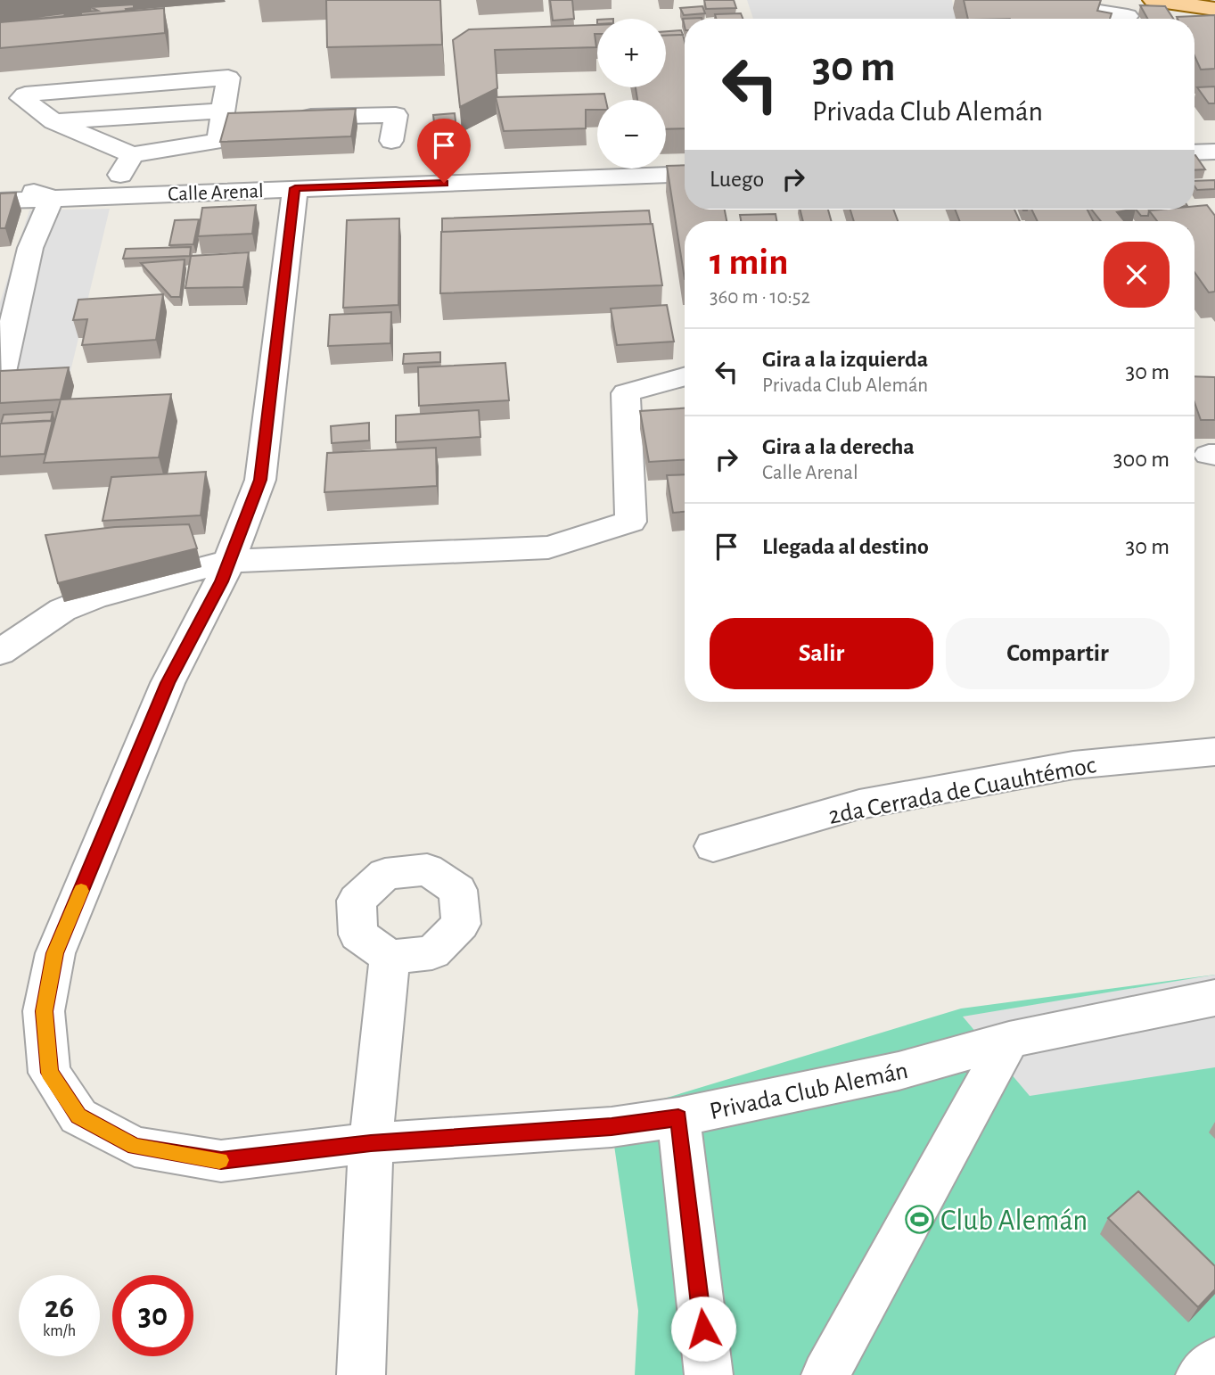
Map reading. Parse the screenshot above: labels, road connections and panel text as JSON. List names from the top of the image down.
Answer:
{
  "streets": {
    "street": ["Calle Arenal", "2da Cerrada de Cuauhtémoc", "Privada Club Alemán"]
  },
  "crossings": [
    ["Calle Arenal", "Privada Club Alemán"]
  ],
  "places": {
    "sports": ["Club Alemán"]
  },
  "page": {
    "map_buttons": ["+", "−"],
    "turn": ["30 m", "Privada Club Alemán"],
    "then": "Luego",
    "heading": ["1 min", "360 m · 10:52"],
    "list": [
      {
        "name": "Gira a la izquierda",
        "note": "Privada Club Alemán",
        "value": "30 m"
      },
      {
        "name": "Gira a la derecha",
        "note": "Calle Arenal",
        "value": "300 m"
      },
      {
        "name": "Llegada al destino",
        "value": "30 m"
      }
    ],
    "buttons": ["Salir", "Compartir"],
    "speed": "26 km/h",
    "limit": "30"
  }
}
